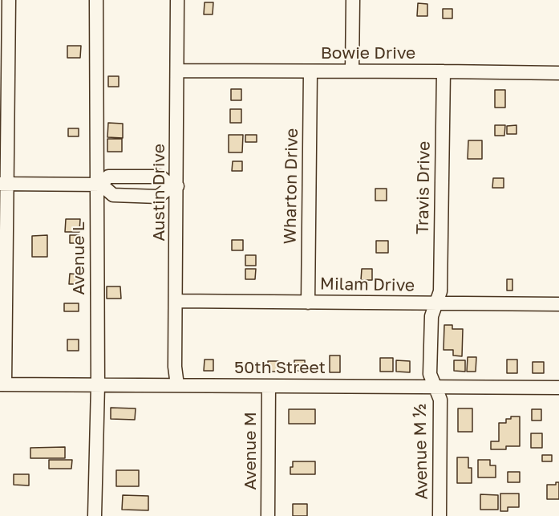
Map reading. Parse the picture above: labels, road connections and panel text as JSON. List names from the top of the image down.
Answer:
{
  "streets": {
    "street": [
      "Bowie Drive",
      "Wharton Drive",
      "Travis Drive",
      "Austin Drive",
      "Avenue L",
      "Milam Drive",
      "50th Street",
      "Avenue M",
      "Avenue M ½"
    ]
  },
  "crossings": [
    ["Bowie Drive", "Wharton Drive"],
    ["Bowie Drive", "Travis Drive"],
    ["Bowie Drive", "Austin Drive"],
    ["Wharton Drive", "Milam Drive"],
    ["Travis Drive", "Milam Drive"],
    ["Travis Drive", "Avenue M ½"],
    ["Austin Drive", "Milam Drive"],
    ["Austin Drive", "50th Street"],
    ["Avenue L", "50th Street"],
    ["Milam Drive", "Avenue M ½"],
    ["50th Street", "Avenue M"],
    ["50th Street", "Avenue M ½"]
  ]
}
